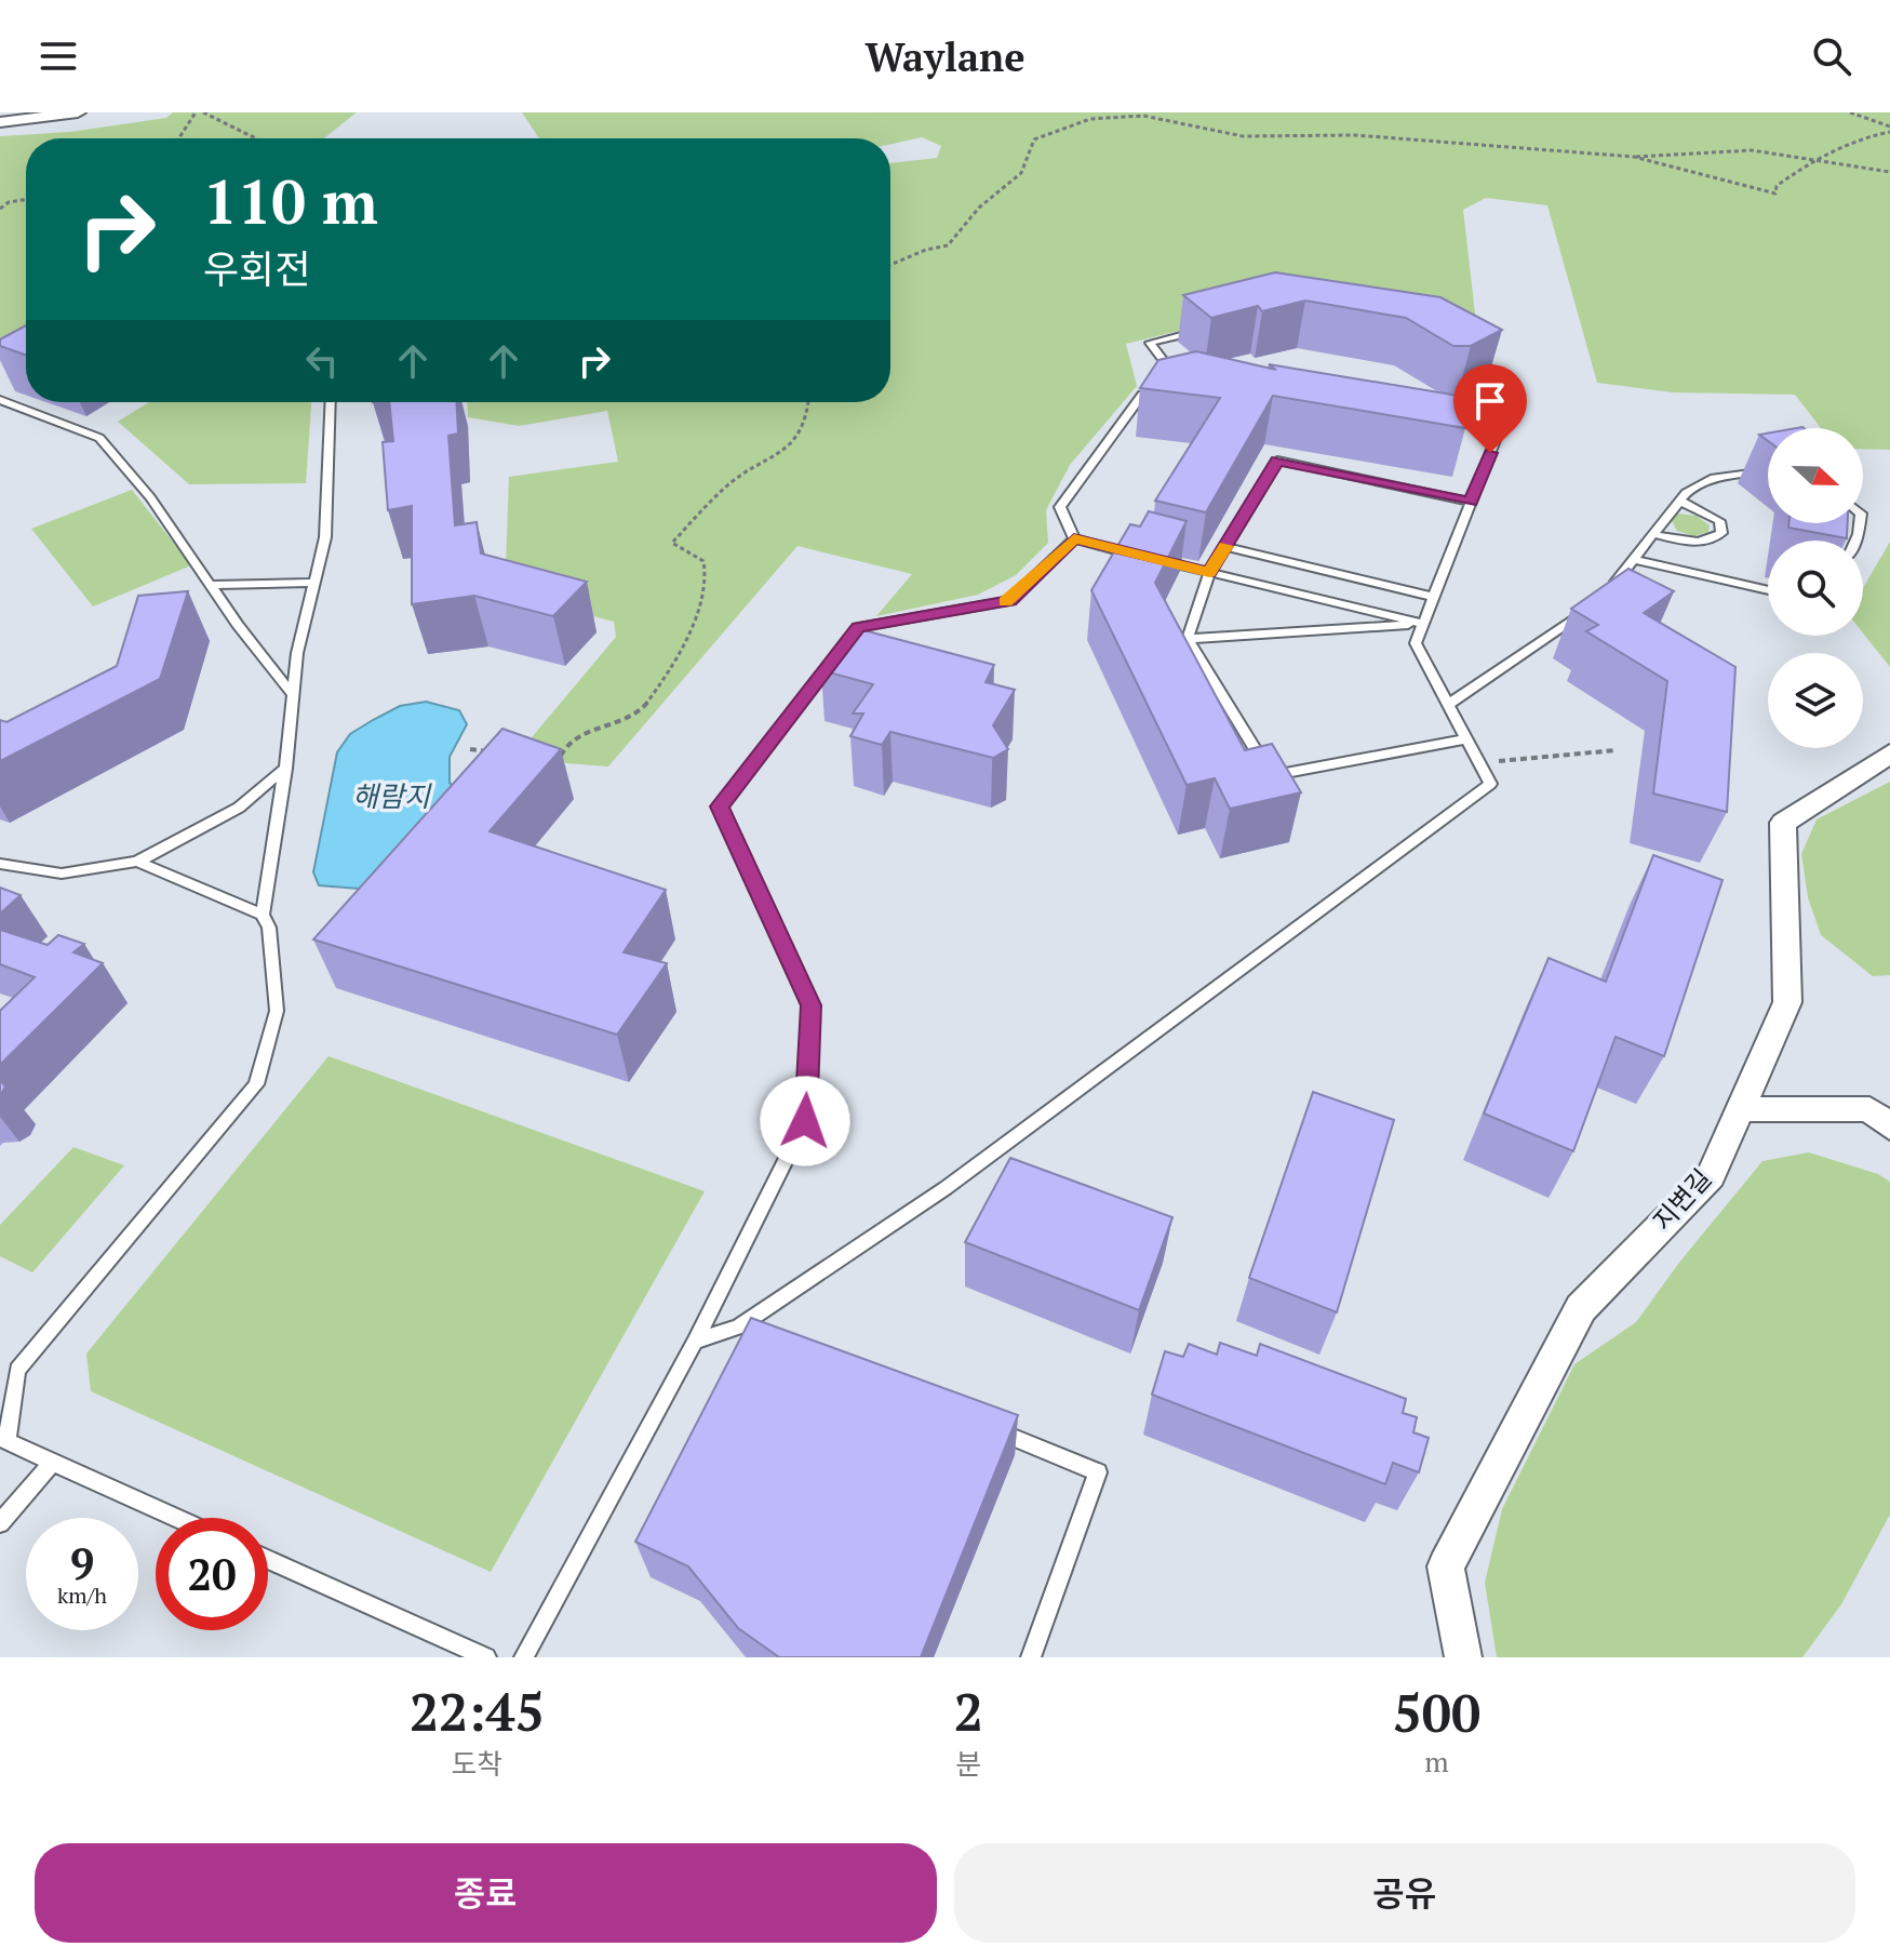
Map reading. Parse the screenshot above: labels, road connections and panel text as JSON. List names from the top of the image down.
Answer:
{
  "streets": {
    "street": ["지변길"]
  },
  "water": ["해람지"],
  "north": "right",
  "page": {
    "header": "Waylane",
    "turn": ["110 m", "우회전"],
    "speed": "9 km/h",
    "limit": "20",
    "eta": [
      "22:45",
      "도착",
      "2",
      "분",
      "500",
      "m"
    ],
    "buttons": ["종료", "공유"]
  }
}
